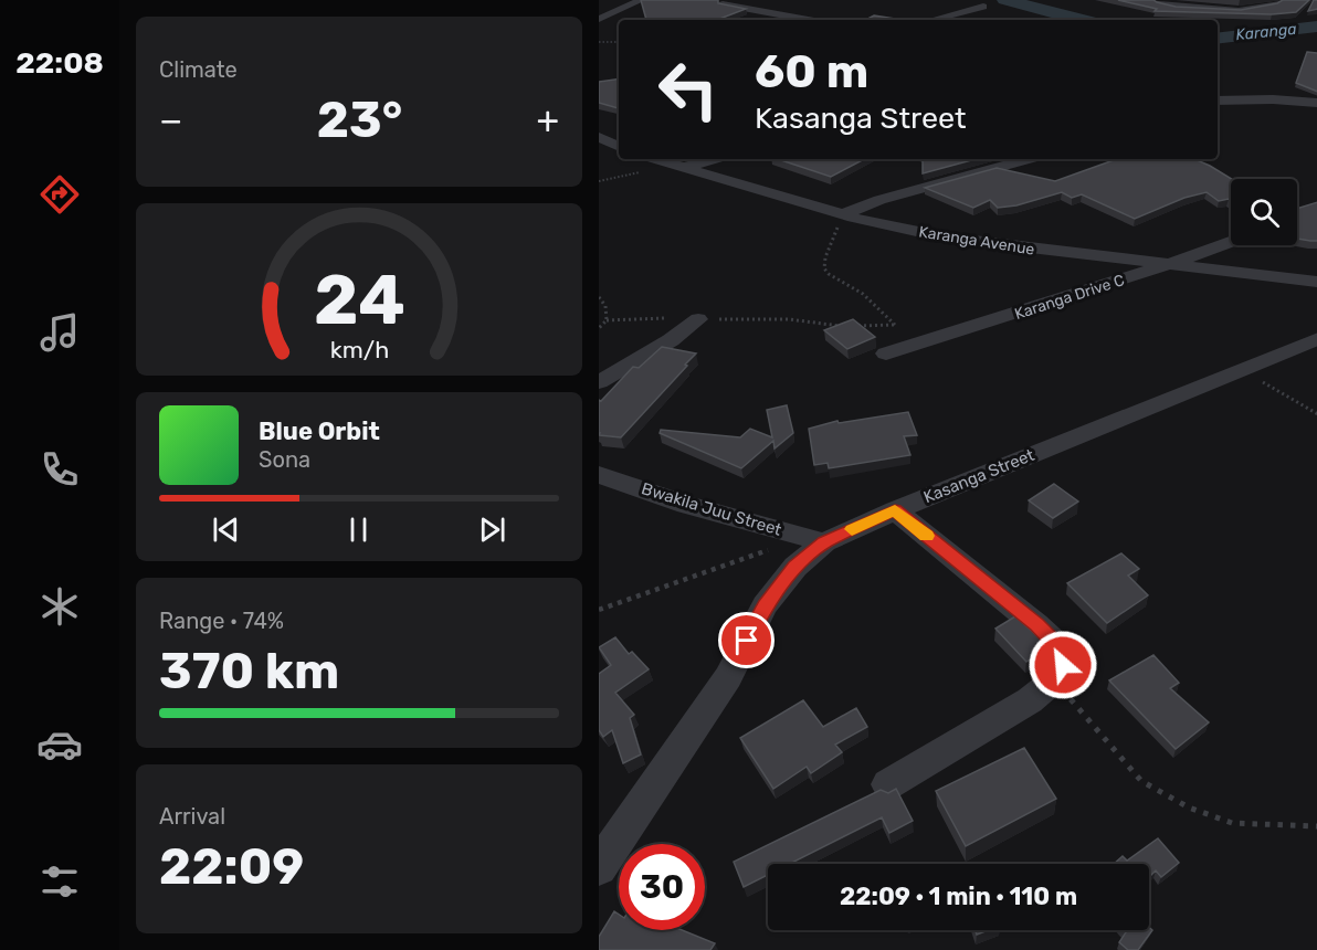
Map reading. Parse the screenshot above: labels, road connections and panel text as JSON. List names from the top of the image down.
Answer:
{
  "streets": {
    "street": [
      "Karanga Avenue",
      "Karanga Drive C",
      "Kasanga Street",
      "Bwakila Juu Street"
    ]
  },
  "crossings": [
    ["Karanga Avenue", "Karanga Drive C"],
    ["Kasanga Street", "Bwakila Juu Street"]
  ],
  "water": ["Karanga"],
  "page": {
    "tabs": "22:08",
    "tile": [
      "Climate",
      ["Range · 74%", "370 km"],
      ["Arrival", "22:09"]
    ],
    "turn": ["60 m", "Kasanga Street"],
    "heat": ["−", "23°", "+"],
    "song": ["Blue Orbit", "Sona"],
    "limit": "30",
    "trip": "22:09 · 1 min · 110 m",
    "gauge": ["24", "km/h"]
  }
}
